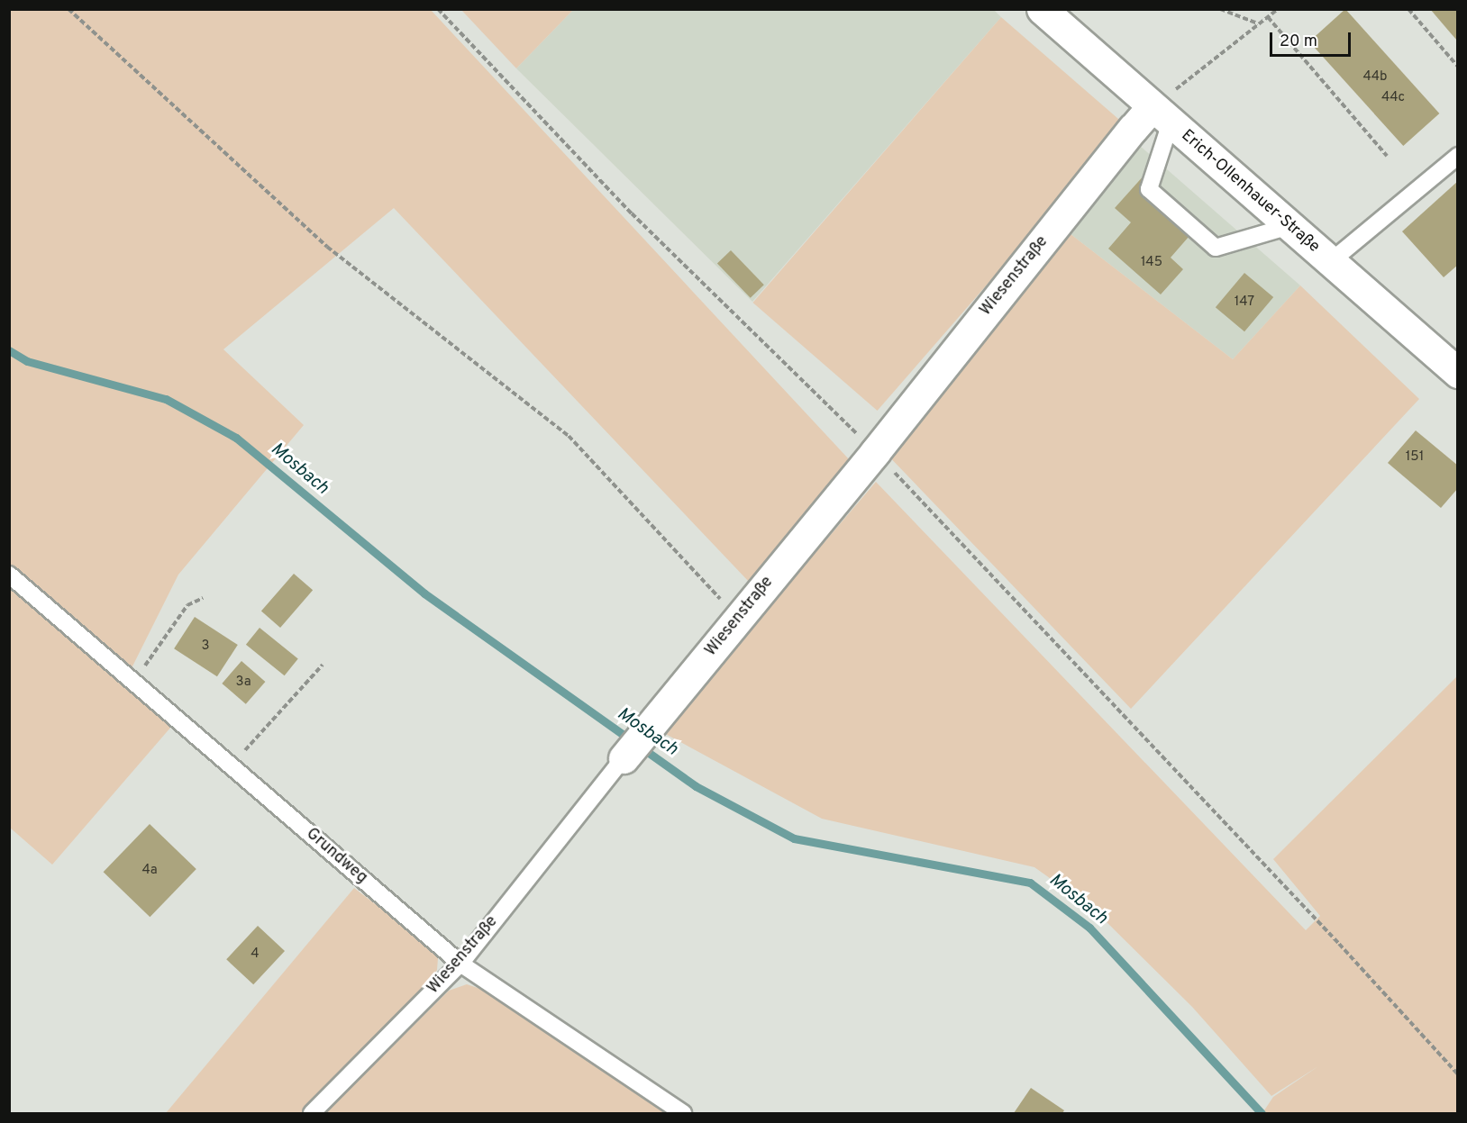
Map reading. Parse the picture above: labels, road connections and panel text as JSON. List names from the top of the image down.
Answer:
{
  "streets": {
    "street": ["Erich-Ollenhauer-Straße", "Wiesenstraße"],
    "lane": ["Grundweg"]
  },
  "crossings": [
    ["Erich-Ollenhauer-Straße", "Wiesenstraße"],
    ["Wiesenstraße", "Grundweg"]
  ],
  "water": ["Mosbach"],
  "house_numbers": [
    "44b",
    "44c",
    "145",
    "147",
    "151",
    "3",
    "3a",
    "4a",
    "4"
  ],
  "scale_bar": "20 m"
}
